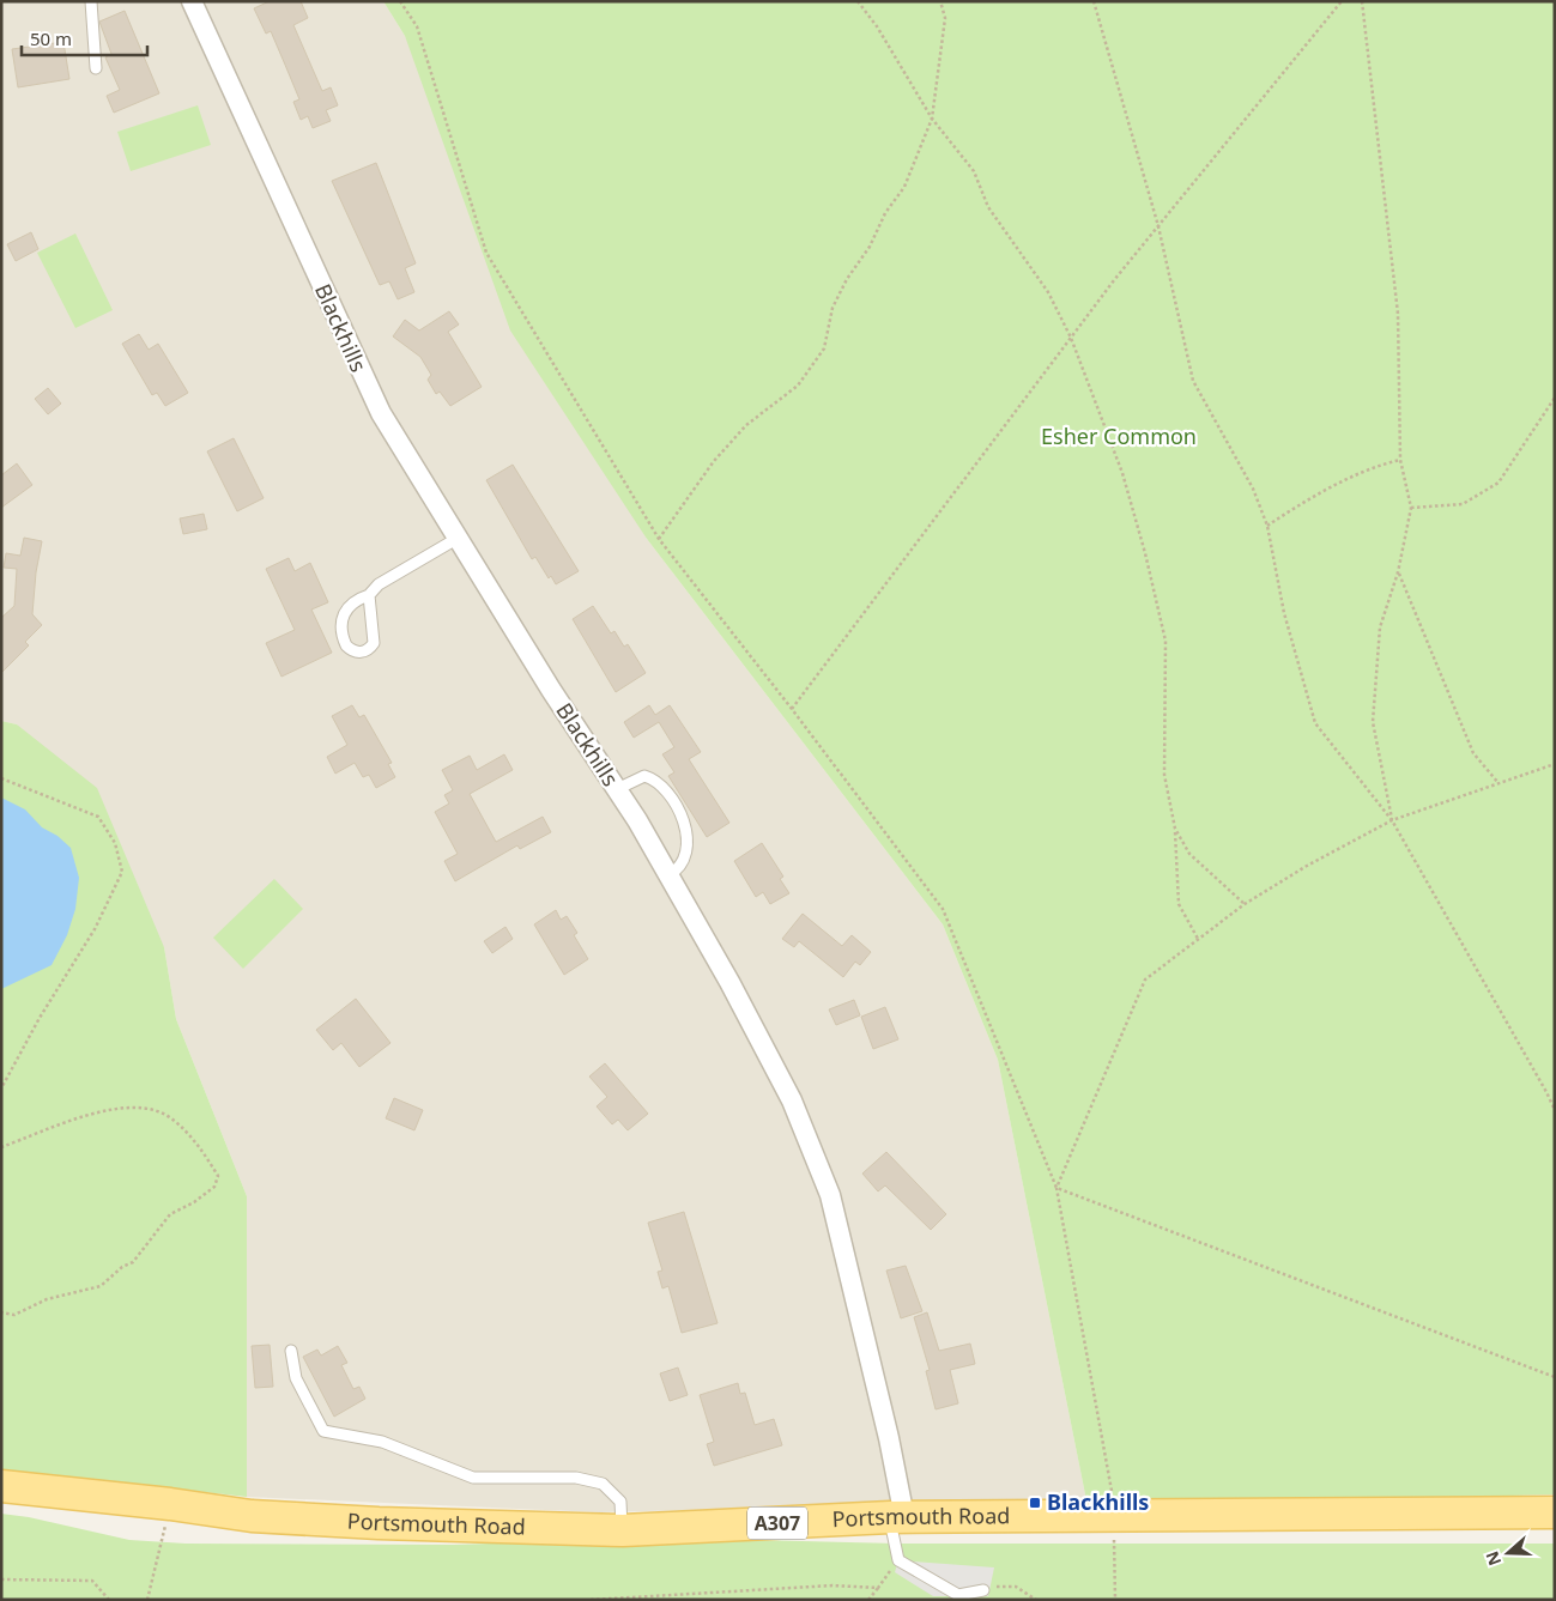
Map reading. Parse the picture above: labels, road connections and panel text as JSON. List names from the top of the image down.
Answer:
{
  "streets": {
    "main road": ["Portsmouth Road", "A307"],
    "street": ["Blackhills"]
  },
  "crossings": [
    ["Blackhills", "Portsmouth Road"]
  ],
  "parks": ["Esher Common"],
  "places": {
    "transit": ["Blackhills"]
  },
  "scale_bar": "50 m",
  "north": "left"
}
